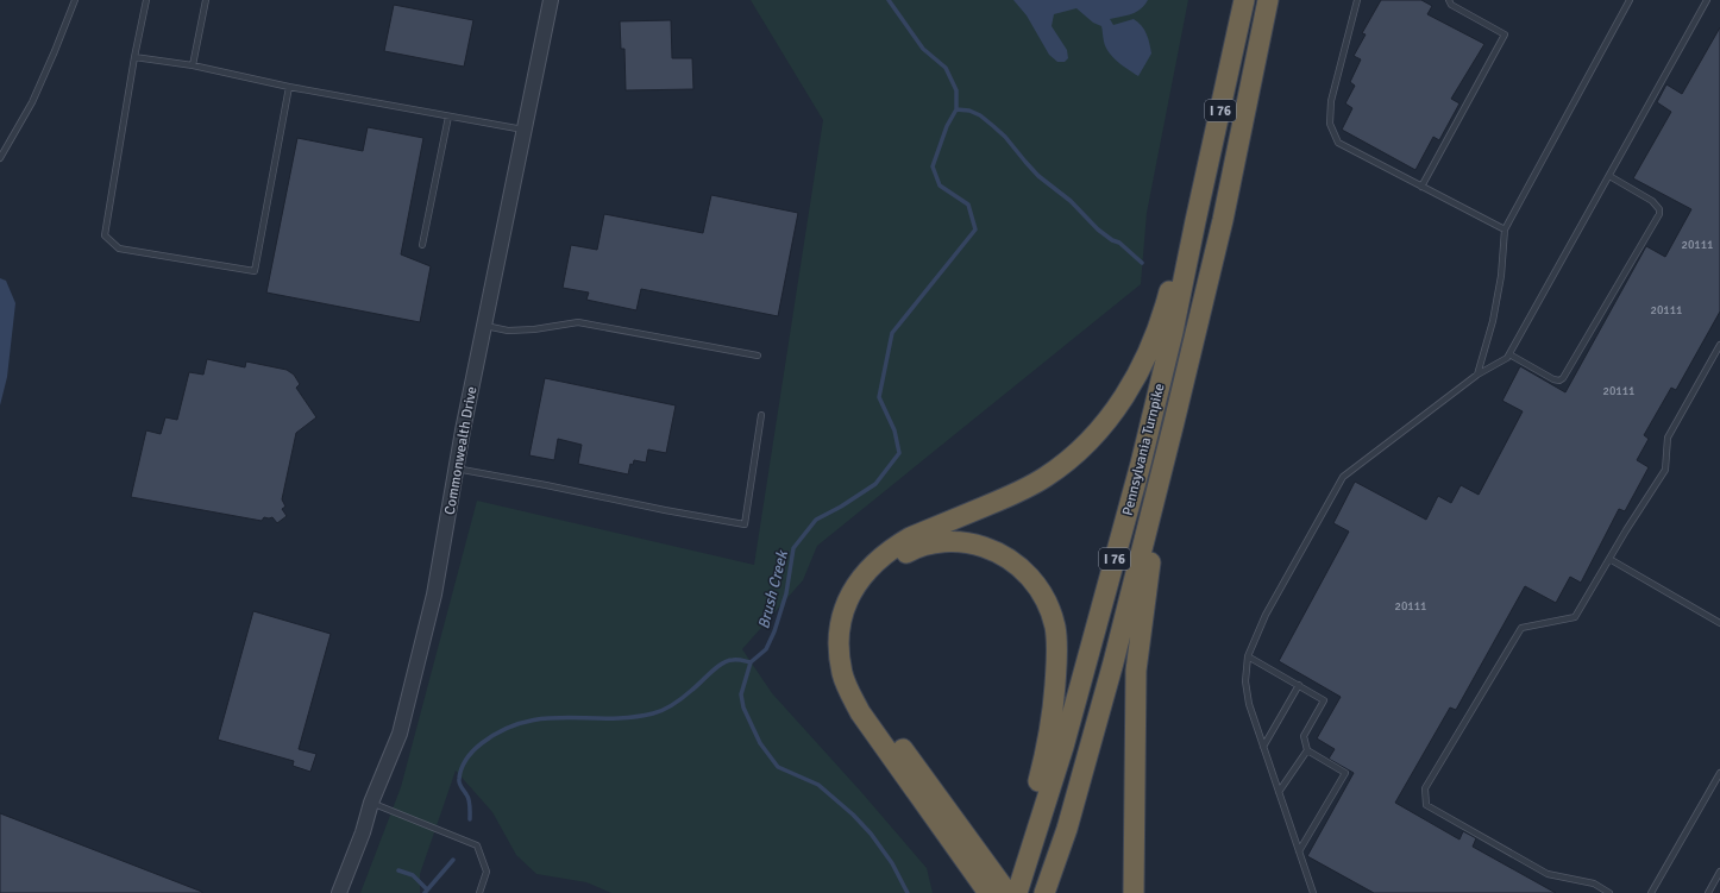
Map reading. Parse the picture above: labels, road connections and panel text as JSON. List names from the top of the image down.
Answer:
{
  "streets": {
    "highway": ["I 76", "Pennsylvania Turnpike"],
    "street": ["Commonwealth Drive"]
  },
  "water": ["Brush Creek"],
  "house_numbers": [
    "20111",
    "20111",
    "20111",
    "20111"
  ]
}
